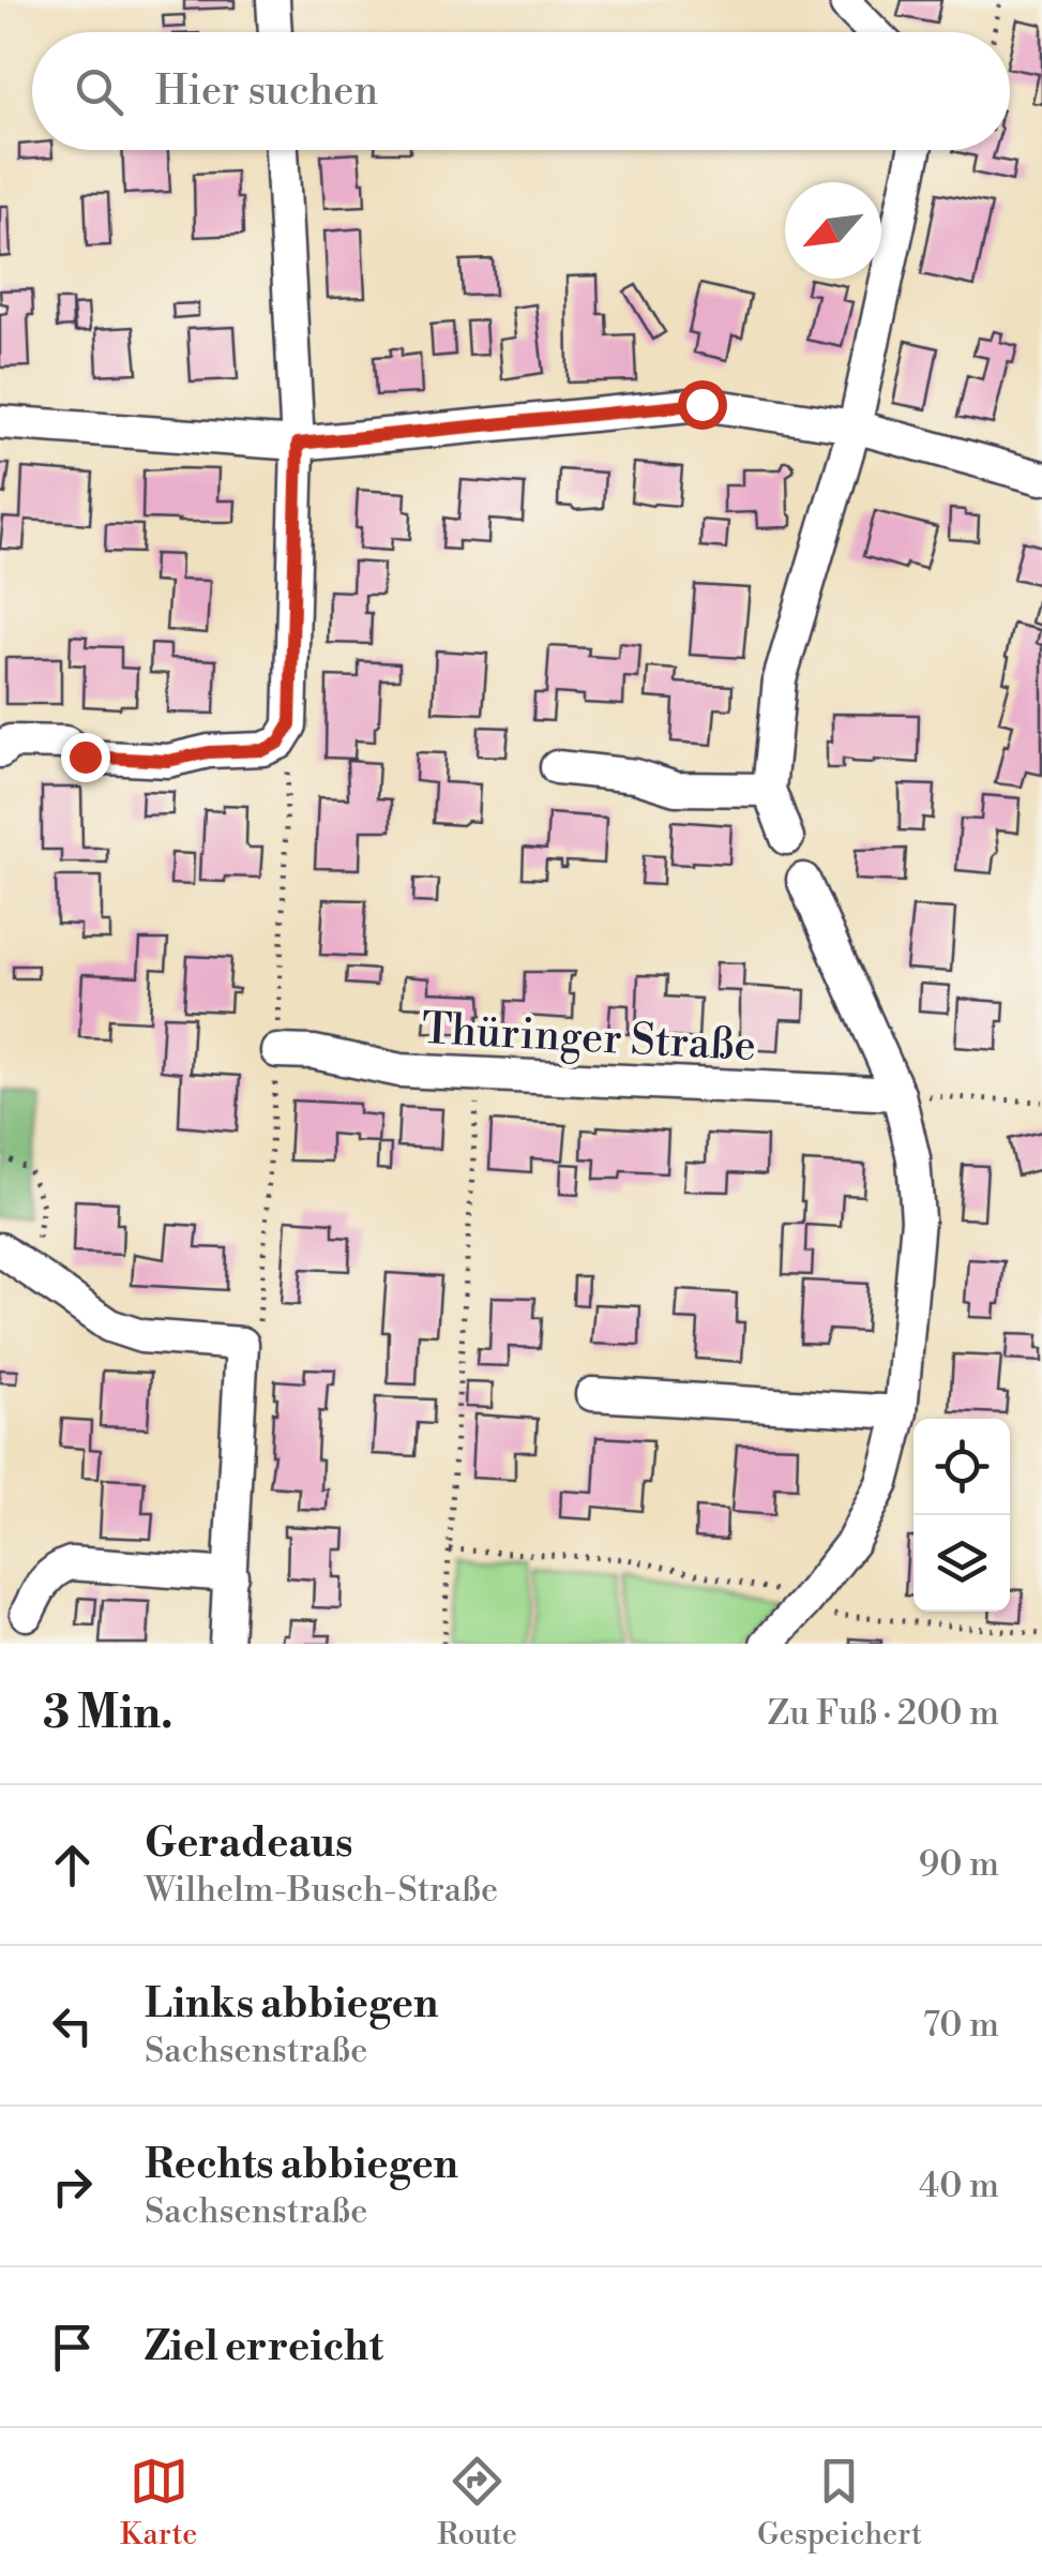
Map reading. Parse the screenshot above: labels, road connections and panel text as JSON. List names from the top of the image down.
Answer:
{
  "streets": {
    "street": ["Thüringer Straße"]
  },
  "north": "bottom left",
  "page": {
    "search": "Hier suchen",
    "heading": ["3 Min.", "Zu Fuß · 200 m"],
    "list": [
      ["Geradeaus", "Wilhelm-Busch-Straße", "90 m"],
      ["Links abbiegen", "Sachsenstraße", "70 m"],
      ["Rechts abbiegen", "Sachsenstraße", "40 m"],
      "Ziel erreicht"
    ],
    "nav": ["Karte", "Route", "Gespeichert"]
  }
}
